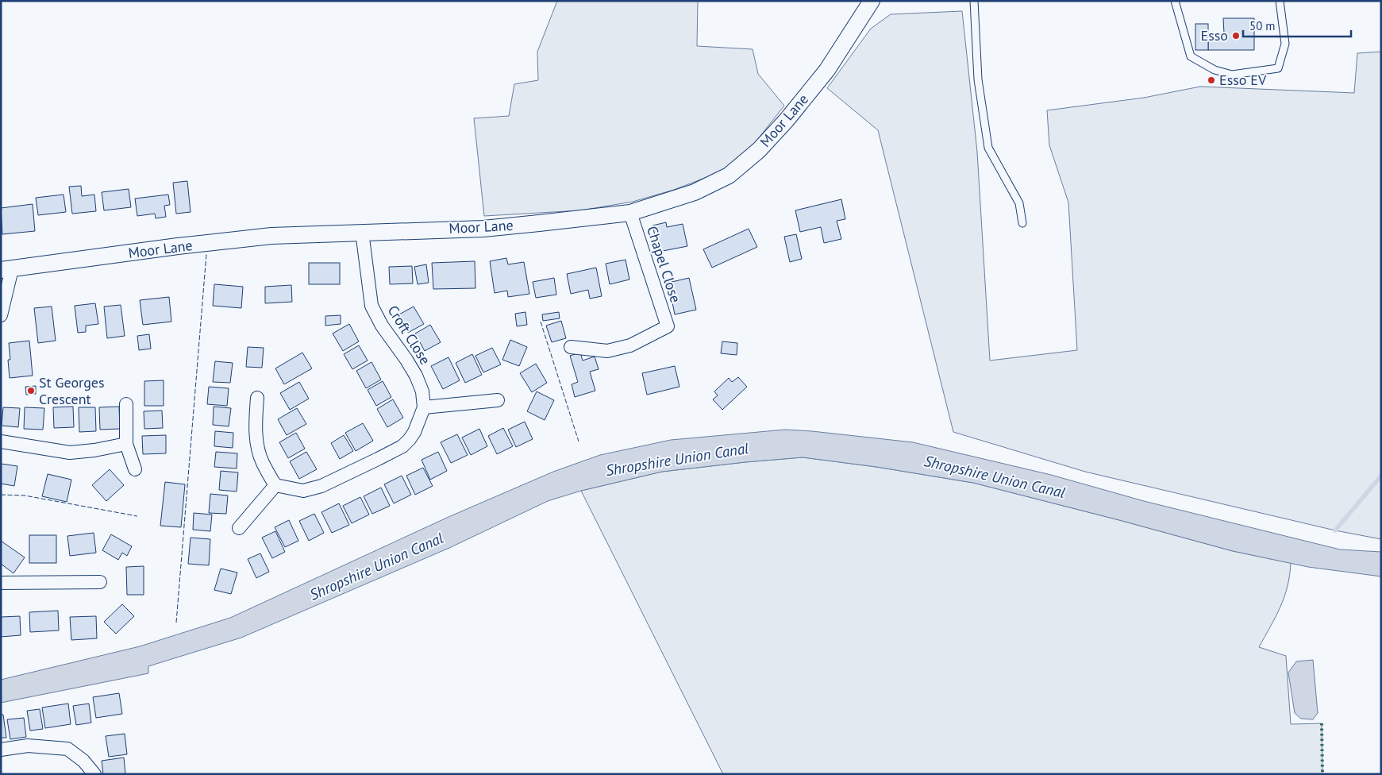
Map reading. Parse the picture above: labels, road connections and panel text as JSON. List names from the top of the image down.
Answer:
{
  "streets": {
    "street": ["Moor Lane", "Chapel Close", "Croft Close"]
  },
  "crossings": [
    ["Moor Lane", "Chapel Close"],
    ["Moor Lane", "Croft Close"]
  ],
  "water": ["Shropshire Union Canal"],
  "places": ["Esso", "Esso EV", "St Georges Crescent"],
  "scale_bar": "50 m"
}
